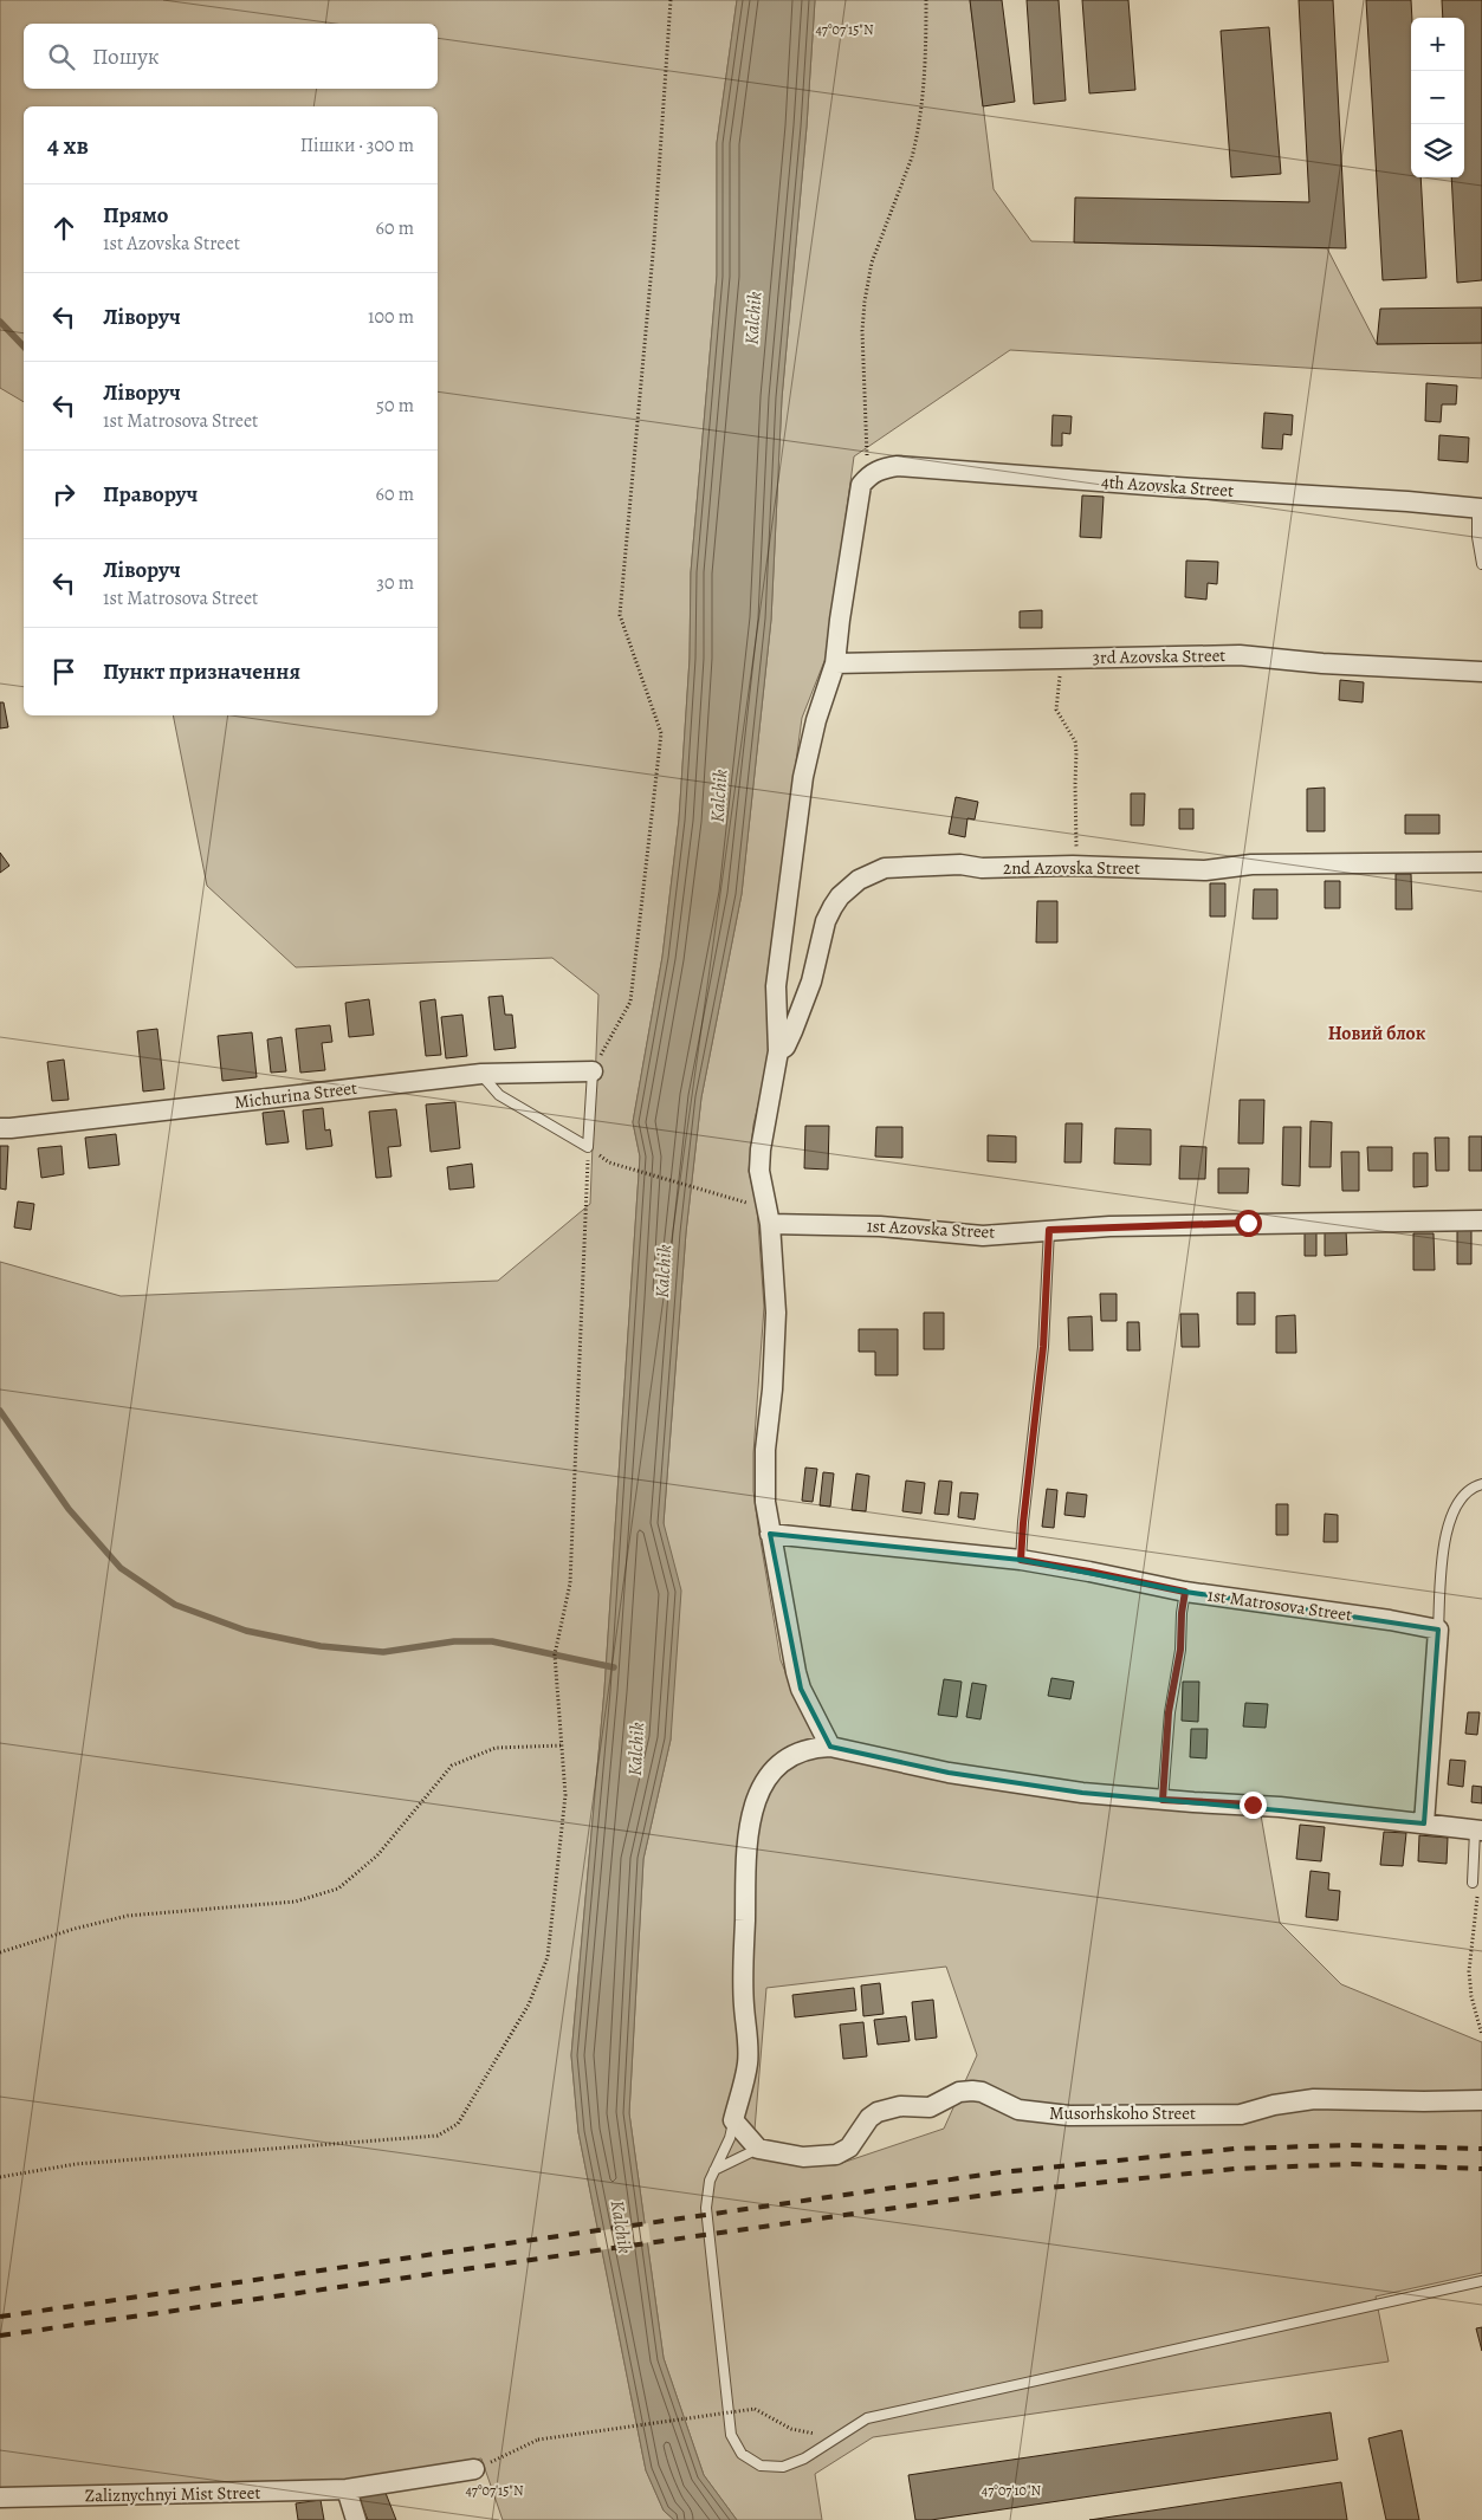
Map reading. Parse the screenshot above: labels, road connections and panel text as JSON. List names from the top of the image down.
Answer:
{
  "streets": {
    "street": [
      "4th Azovska Street",
      "3rd Azovska Street",
      "2nd Azovska Street",
      "Michurina Street",
      "1st Azovska Street",
      "1st Matrosova Street",
      "Musorhskoho Street",
      "Zaliznychnyi Mist Street"
    ]
  },
  "districts": ["Новий блок"],
  "water": ["Kalchik"],
  "page": {
    "map_buttons": ["+", "−"],
    "search": "Пошук",
    "heading": ["4 хв", "Пішки · 300 m"],
    "list": [
      ["Прямо", "1st Azovska Street", "60 m"],
      ["Ліворуч", "100 m"],
      ["Ліворуч", "1st Matrosova Street", "50 m"],
      ["Праворуч", "60 m"],
      ["Ліворуч", "1st Matrosova Street", "30 m"],
      "Пункт призначення"
    ]
  },
  "coordinates": ["47°07'15\"N", "47°07'10\"N"]
}
